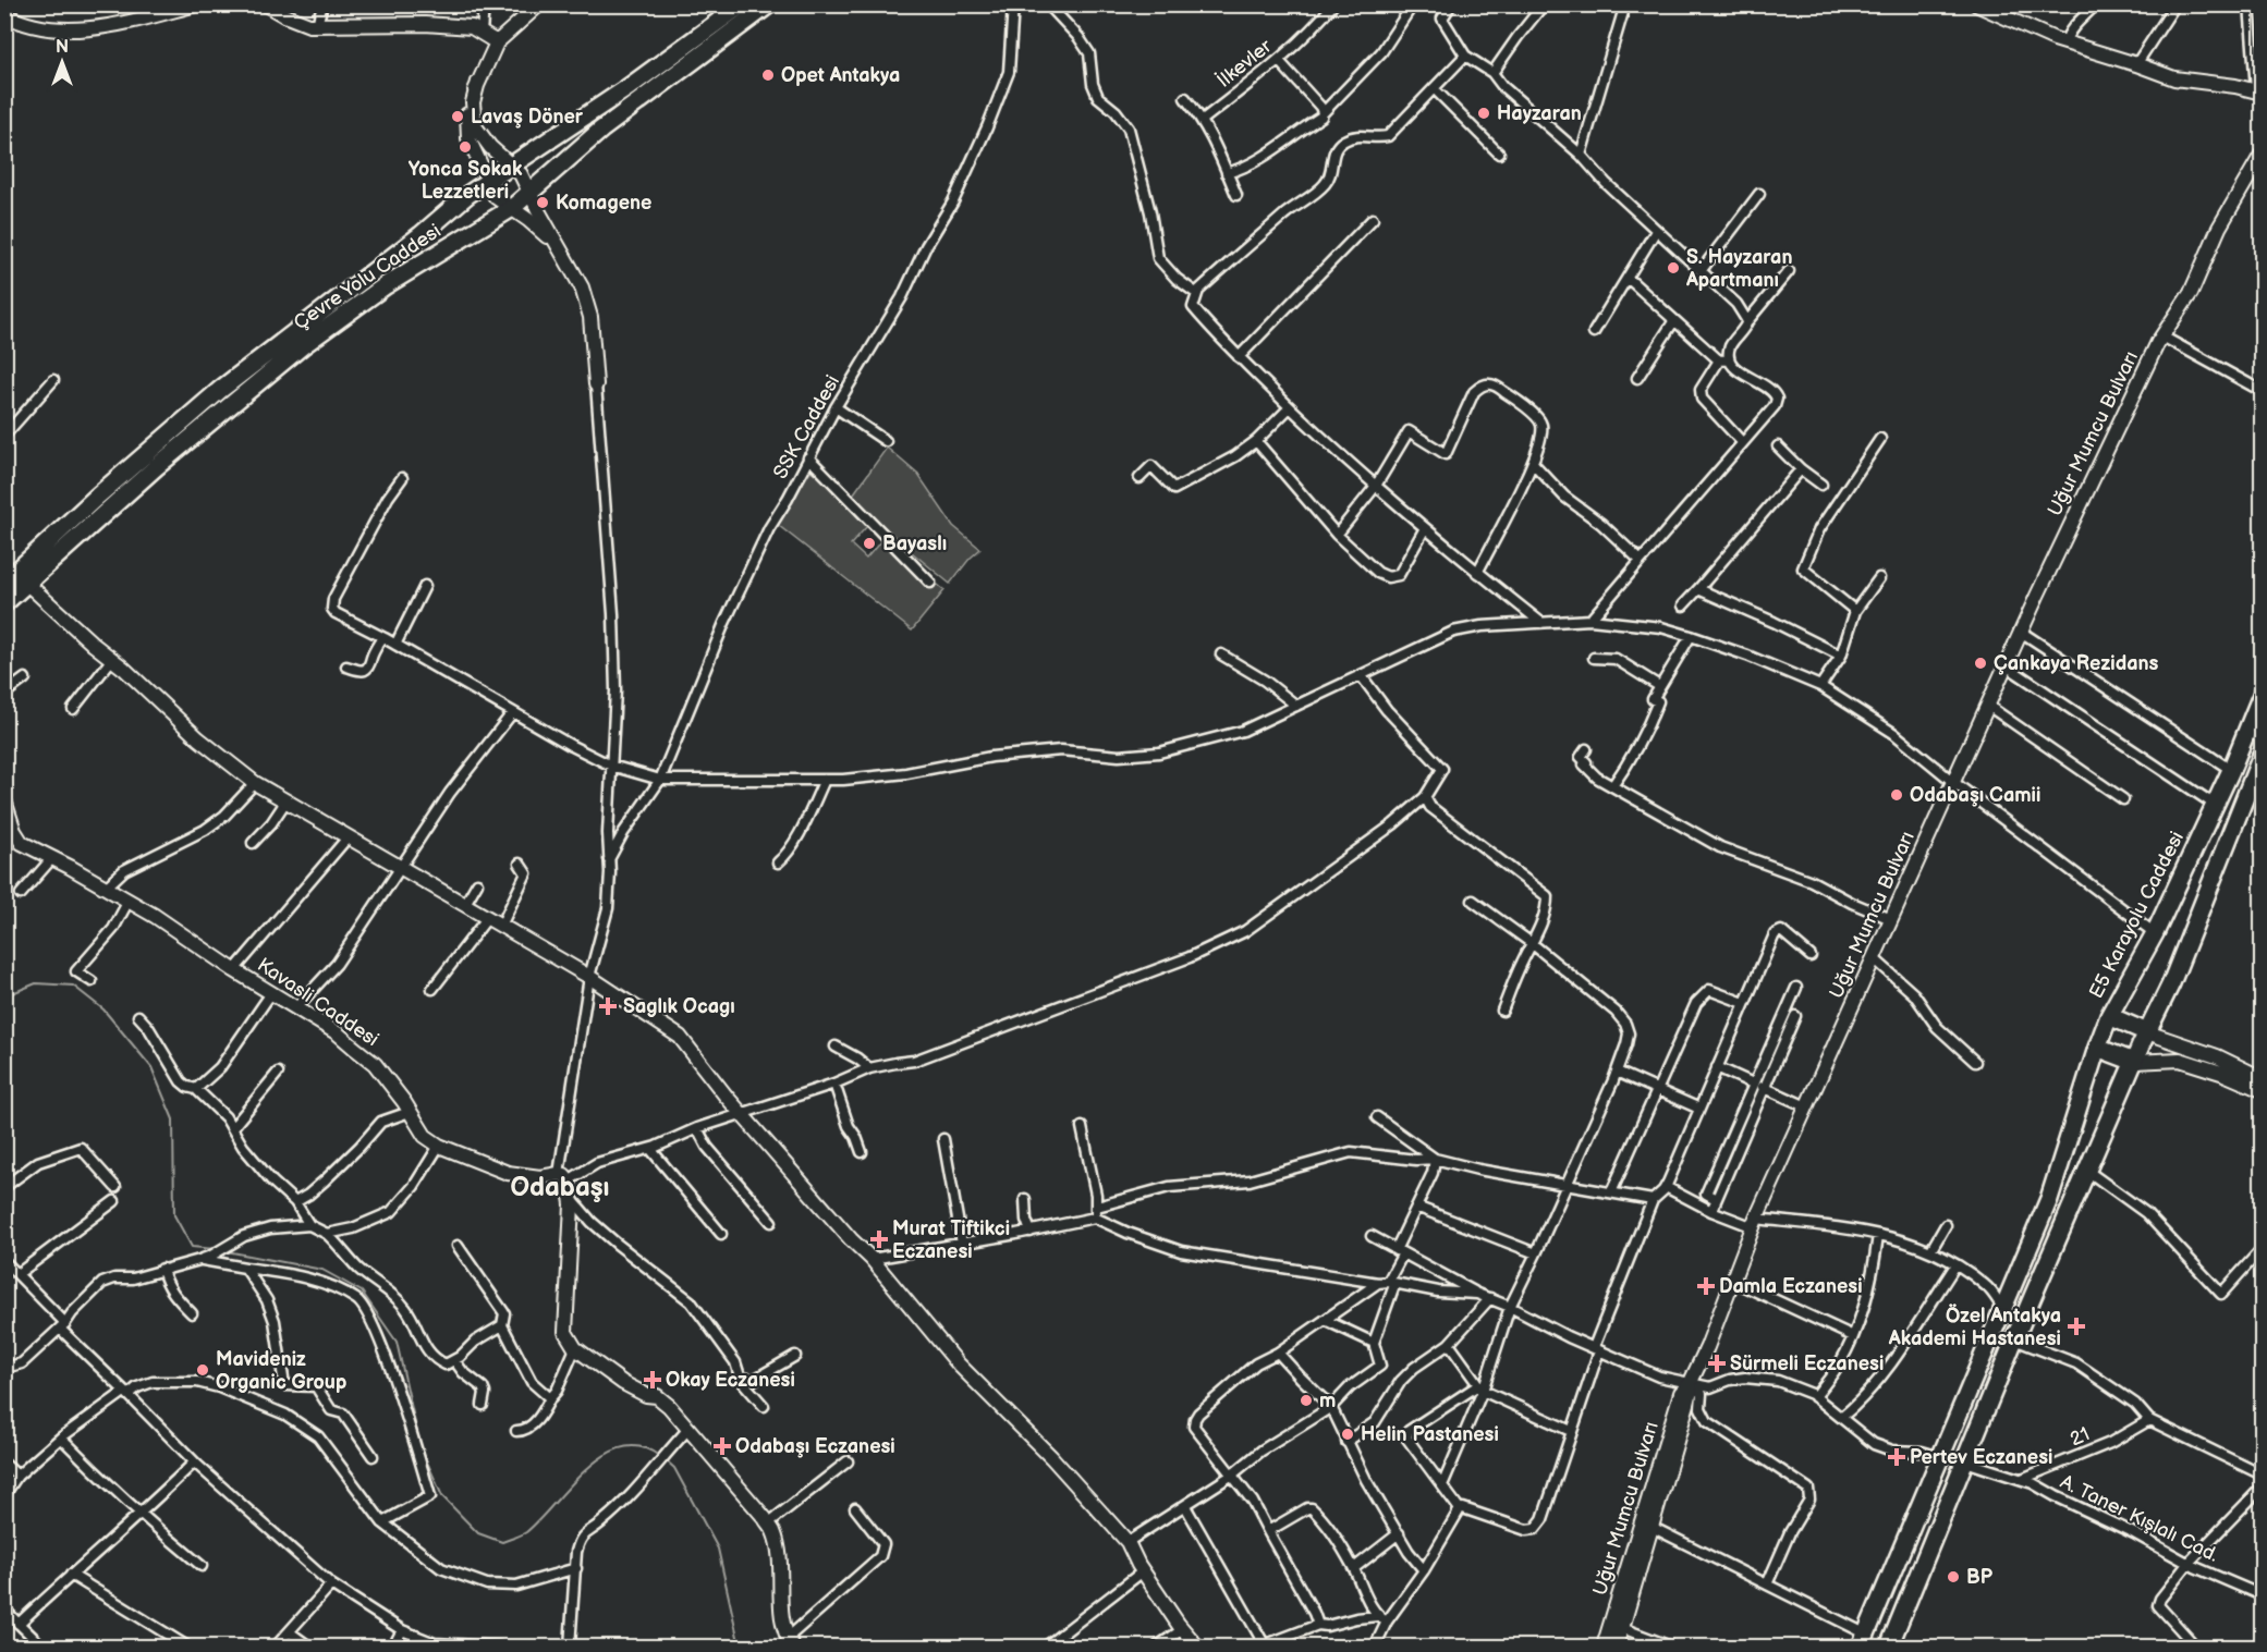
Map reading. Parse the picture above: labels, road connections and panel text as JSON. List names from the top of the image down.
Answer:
{
  "streets": {
    "highway": ["Çevre Yolu Caddesi", "E5 Karayolu Caddesi"],
    "street": [
      "İlkevler",
      "SSK Caddesi",
      "Uğur Mumcu Bulvarı",
      "Kavasli Caddesi",
      "21",
      "A. Taner Kışlalı Cad."
    ]
  },
  "crossings": [
    ["21", "A. Taner Kışlalı Cad."]
  ],
  "districts": ["Odabaşı"],
  "places": {
    "other": [
      "Opet Antakya",
      "Hayzaran",
      "Lavaş Döner",
      "Yonca Sokak Lezzetleri",
      "Komagene",
      "S. Hayzaran Apartmanı",
      "Bayaslı",
      "Çankaya Rezidans",
      "Odabaşı Camii",
      "Mavideniz Organic Group",
      "m",
      "Helin Pastanesi",
      "BP"
    ],
    "health": [
      "Saglık Ocagı",
      "Murat Tiftikci Eczanesi",
      "Damla Eczanesi",
      "Özel Antakya Akademi Hastanesi",
      "Sürmeli Eczanesi",
      "Okay Eczanesi",
      "Odabaşı Eczanesi",
      "Pertev Eczanesi"
    ]
  },
  "north": "top"
}
